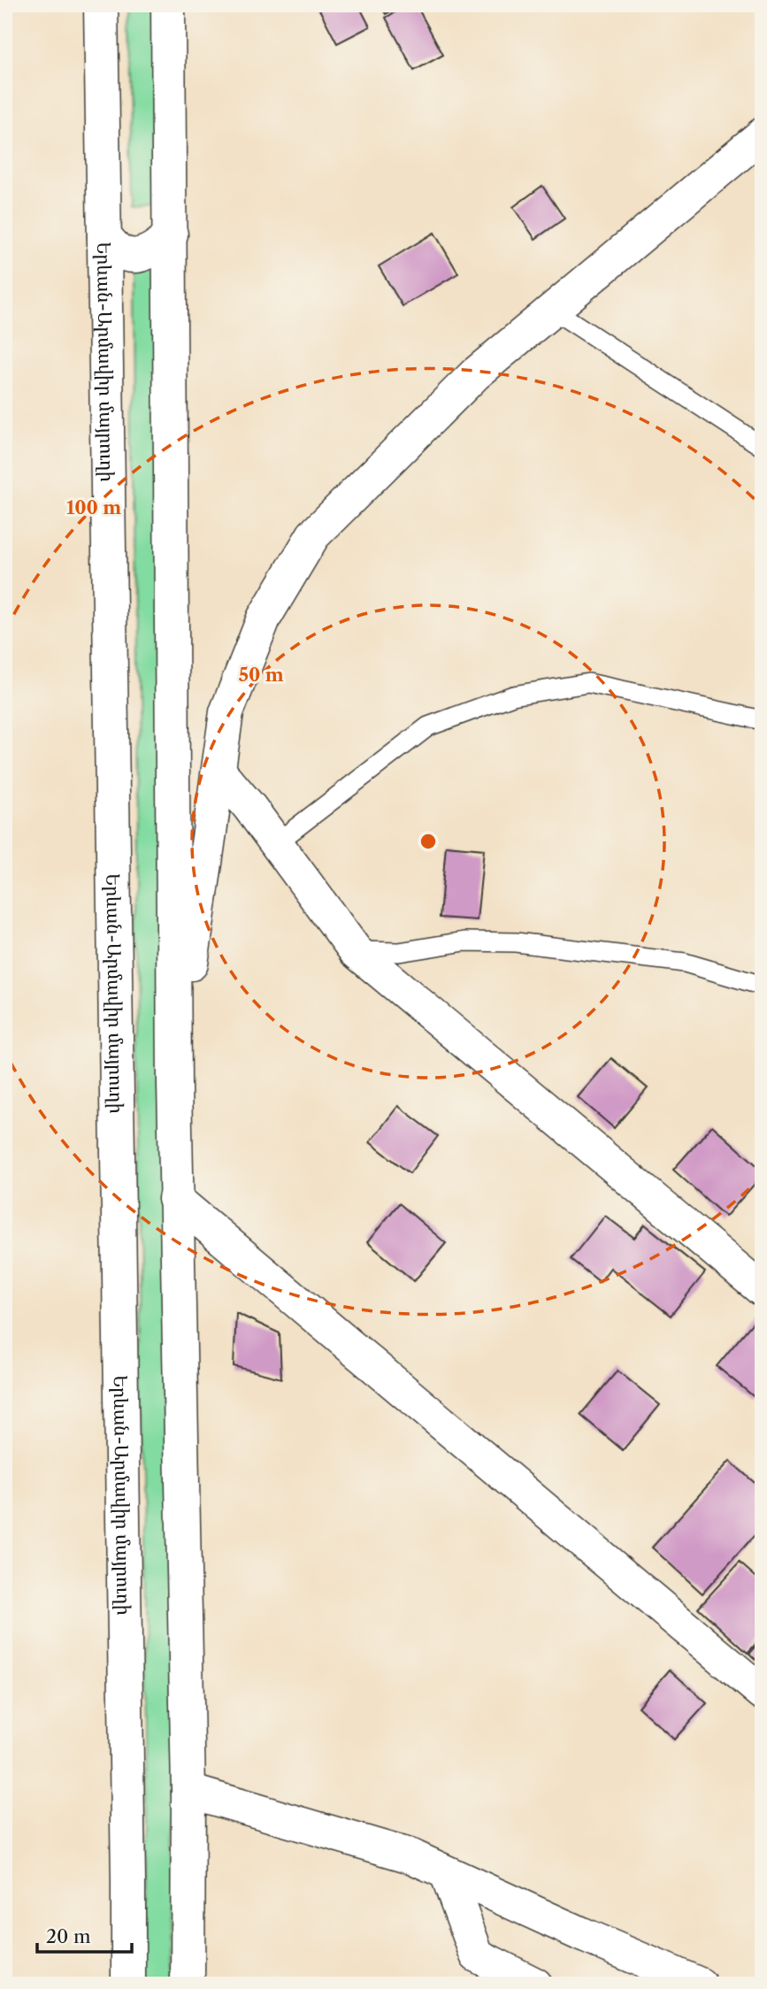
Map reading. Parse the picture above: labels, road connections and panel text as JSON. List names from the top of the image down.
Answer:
{
  "streets": {
    "main road": ["Երևան-Արմավիր մայրուղի"]
  },
  "scale_bar": "20 m",
  "rings": ["100 m", "50 m"]
}
